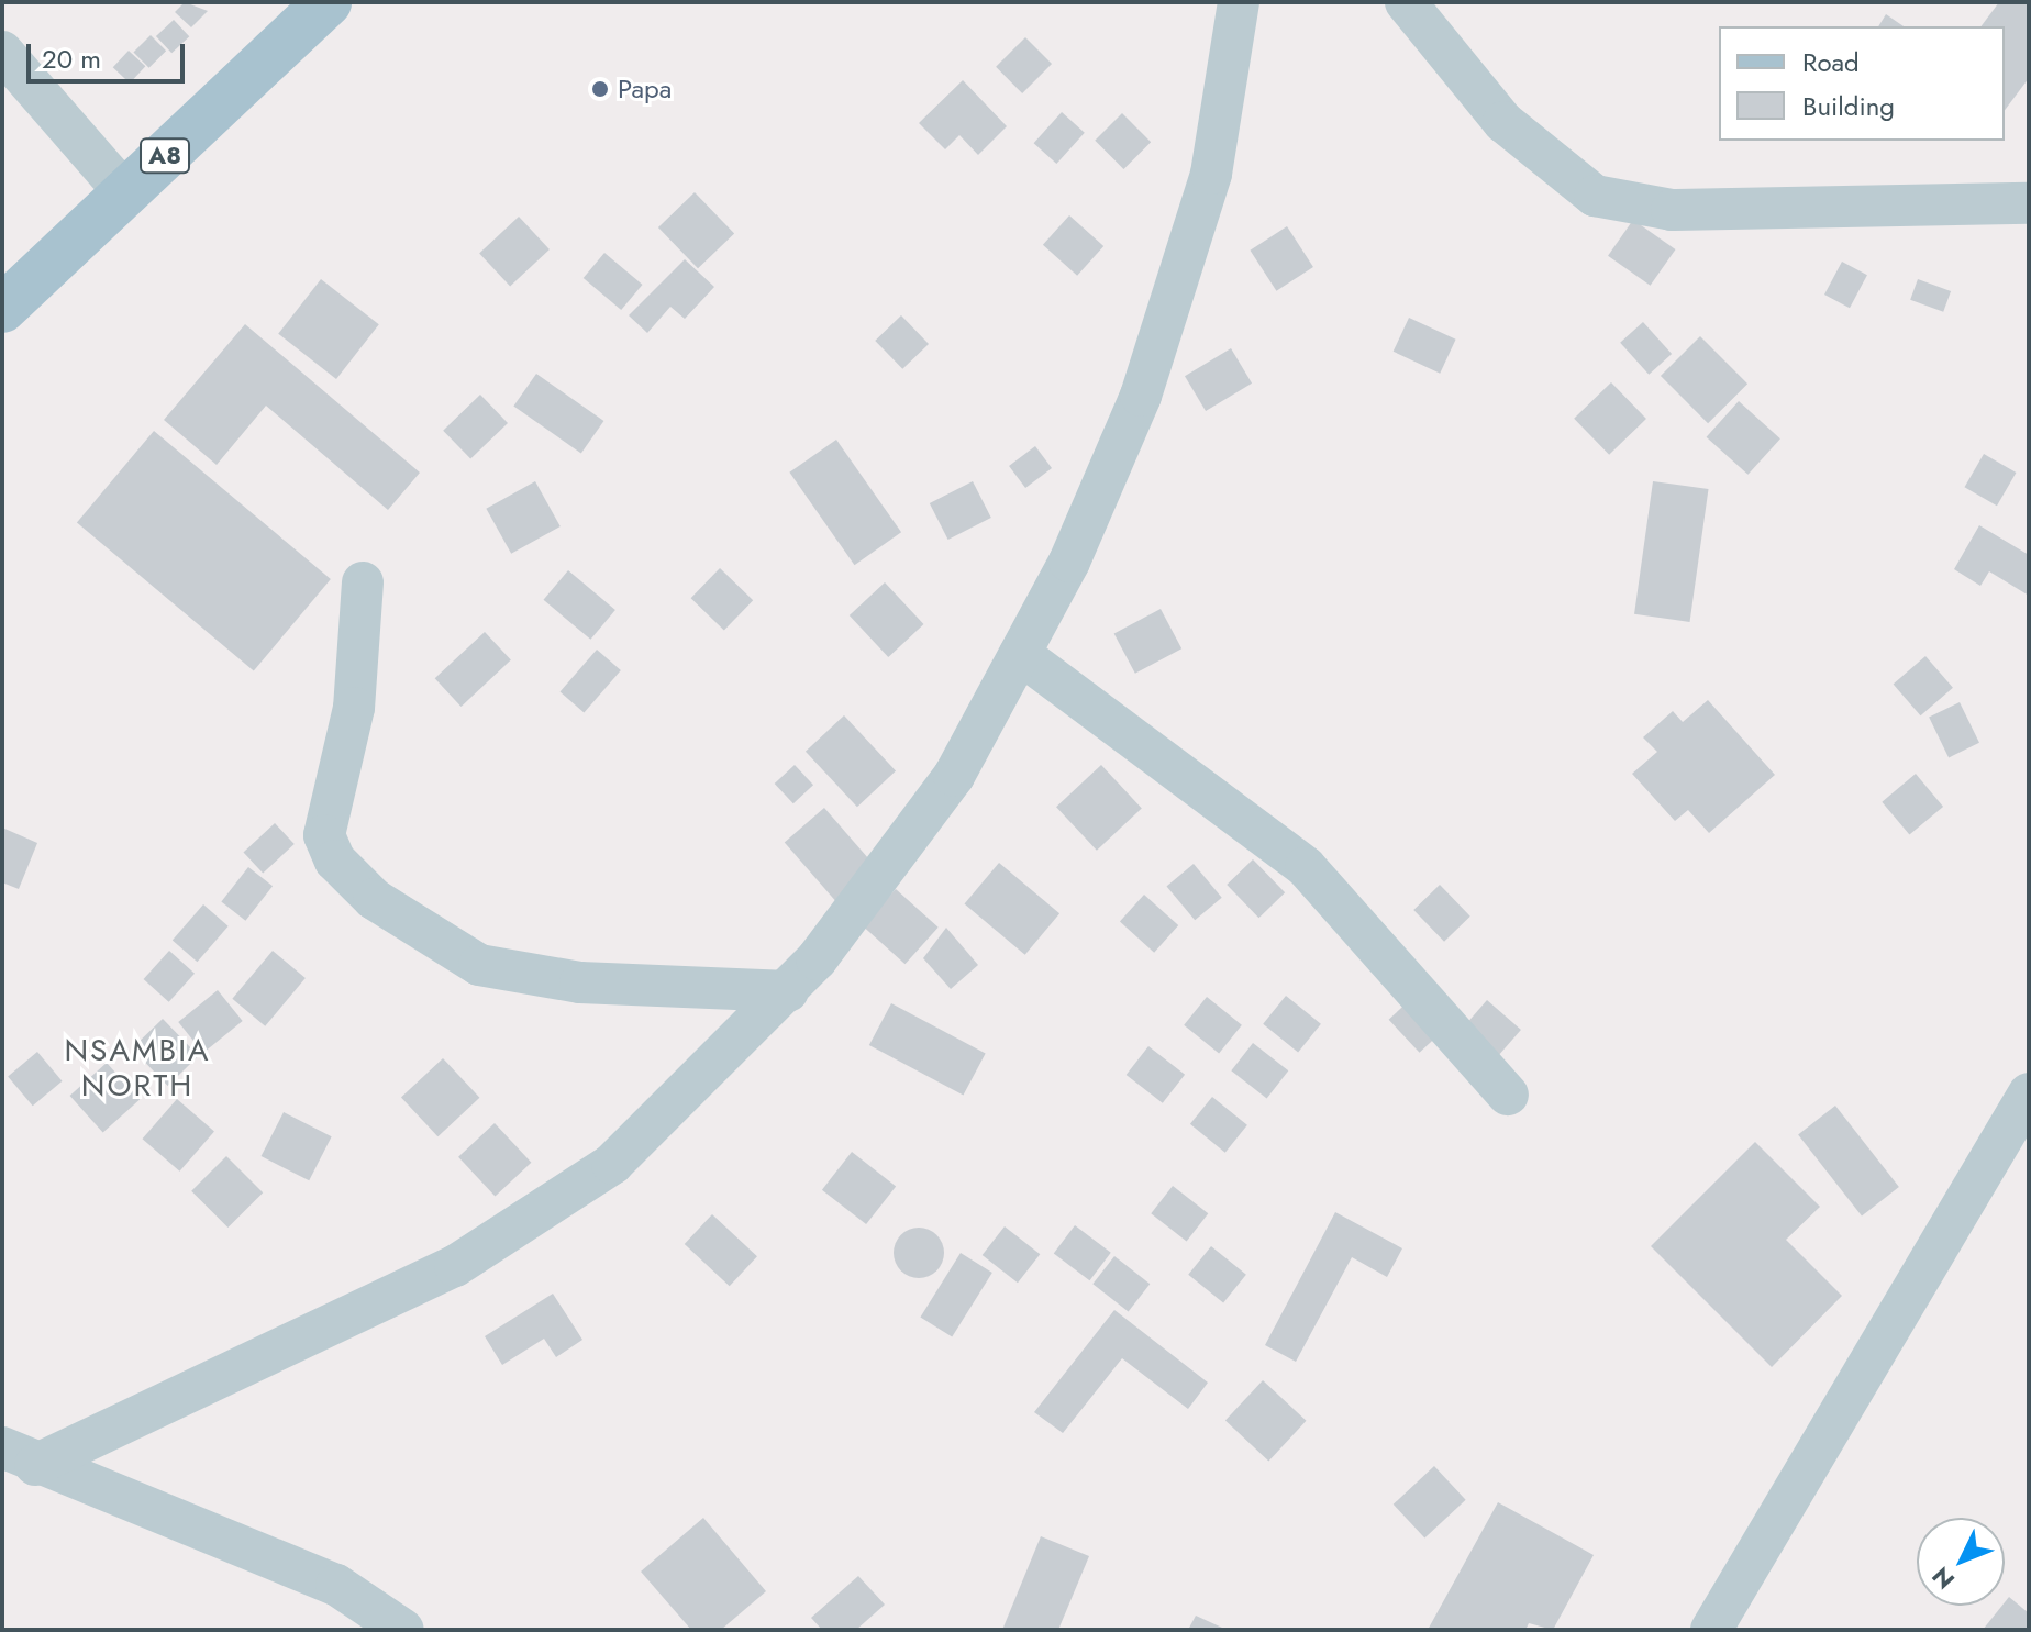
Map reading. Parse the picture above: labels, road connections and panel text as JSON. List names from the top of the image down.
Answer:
{
  "streets": {
    "main road": ["A8"]
  },
  "districts": ["NSAMBIA NORTH"],
  "places": ["Papa"],
  "legend": ["Road", "Building"],
  "scale_bar": "20 m",
  "north": "bottom left"
}
